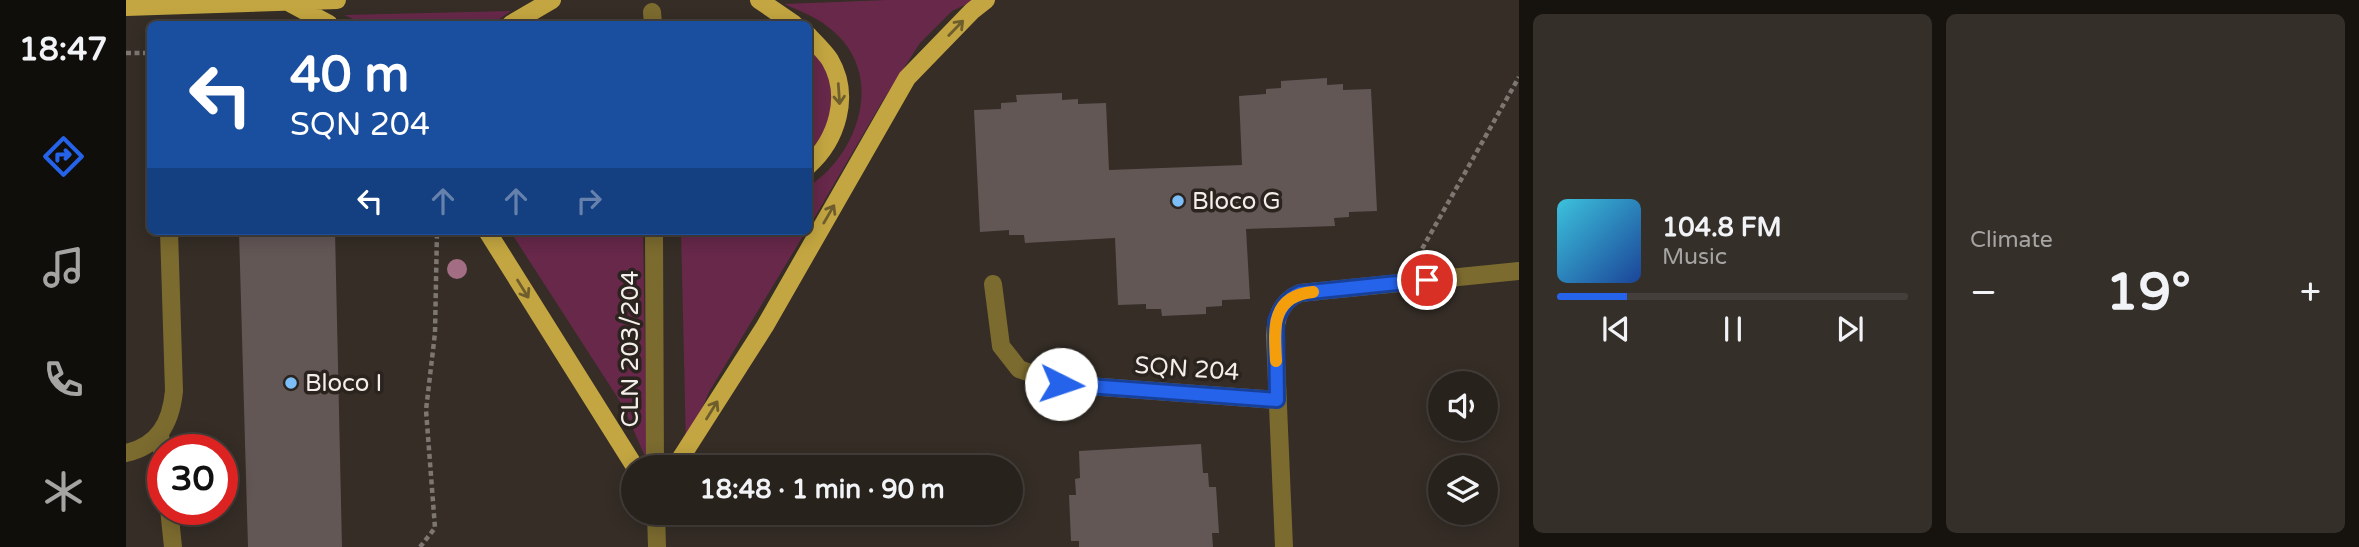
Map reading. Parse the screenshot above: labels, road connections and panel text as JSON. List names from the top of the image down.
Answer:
{
  "streets": {
    "street": ["CLN 203/204", "SQN 204"]
  },
  "places": ["Bloco G", "Bloco I"],
  "page": {
    "tabs": "18:47",
    "tile": "Climate",
    "turn": ["40 m", "SQN 204"],
    "song": ["104.8 FM", "Music"],
    "heat": ["−", "19°", "+"],
    "limit": "30",
    "trip": "18:48 · 1 min · 90 m"
  }
}
